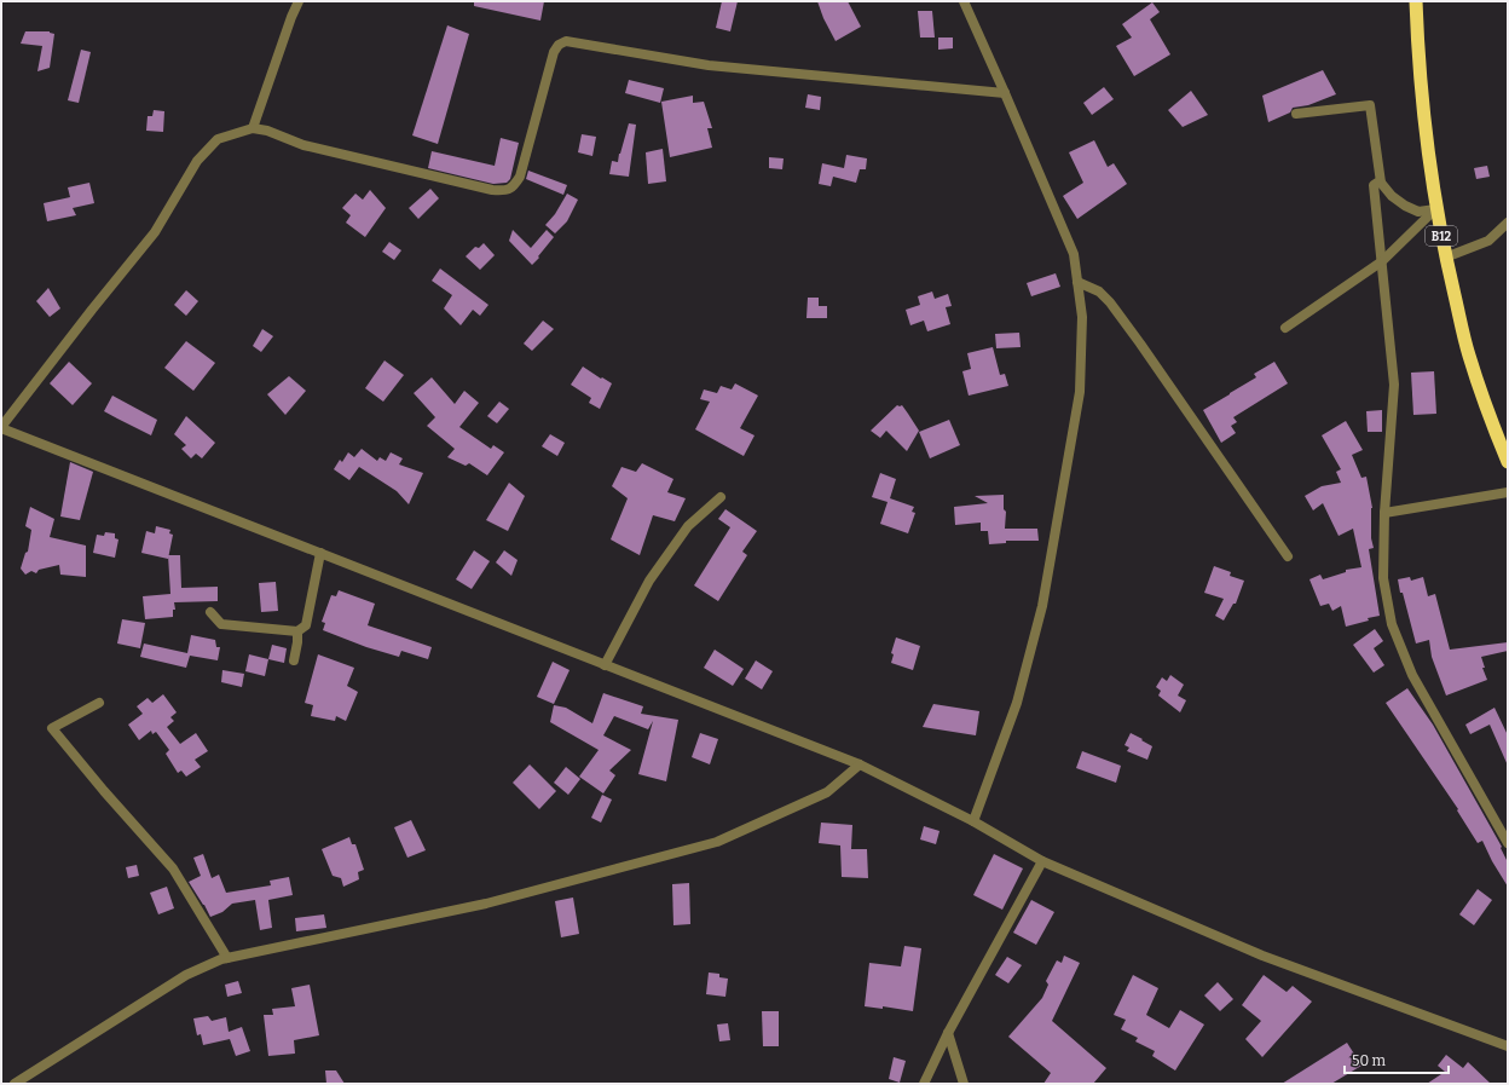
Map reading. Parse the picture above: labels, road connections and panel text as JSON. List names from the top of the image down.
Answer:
{
  "streets": {
    "highway": ["B12"]
  },
  "scale_bar": "50 m"
}
